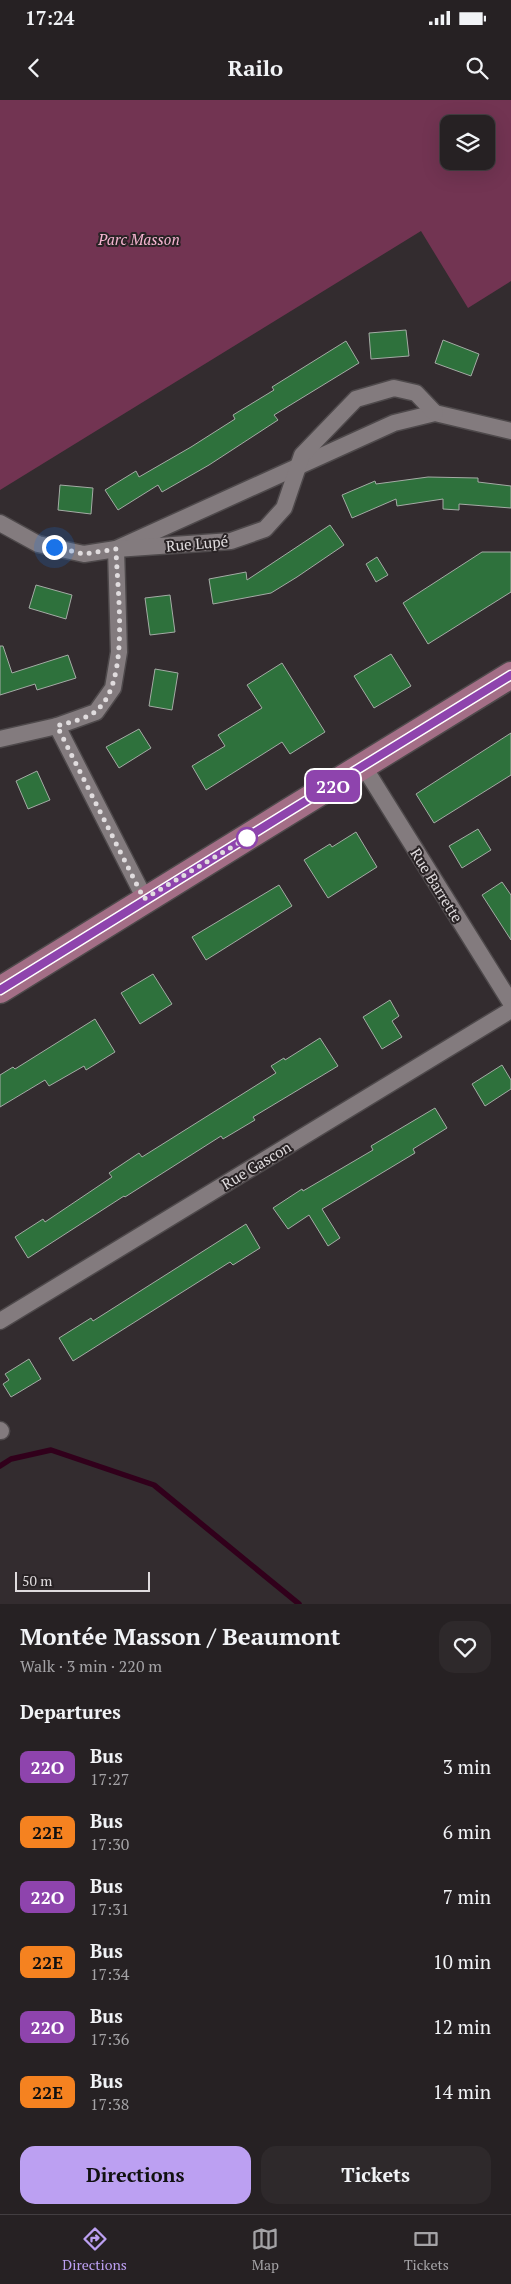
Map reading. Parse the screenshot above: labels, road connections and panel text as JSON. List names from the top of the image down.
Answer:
{
  "streets": {
    "street": ["Rue Lupé", "Rue Barrette", "Rue Gascon"]
  },
  "parks": ["Parc Masson"],
  "lines": ["bus line 22O"],
  "scale_bar": "50 m",
  "page": {
    "status": "17:24",
    "header": "Railo",
    "on_map": "22O",
    "scale": "50 m",
    "heading": [
      ["Montée Masson / Beaumont", "Walk · 3 min · 220 m"],
      "Departures"
    ],
    "list": [
      {
        "mark": "22O",
        "name": "Bus",
        "note": "17:27",
        "value": "3 min"
      },
      {
        "mark": "22E",
        "name": "Bus",
        "note": "17:30",
        "value": "6 min"
      },
      {
        "mark": "22O",
        "name": "Bus",
        "note": "17:31",
        "value": "7 min"
      },
      {
        "mark": "22E",
        "name": "Bus",
        "note": "17:34",
        "value": "10 min"
      },
      {
        "mark": "22O",
        "name": "Bus",
        "note": "17:36",
        "value": "12 min"
      },
      {
        "mark": "22E",
        "name": "Bus",
        "note": "17:38",
        "value": "14 min"
      }
    ],
    "buttons": ["Directions", "Tickets"],
    "tabs": ["Directions", "Map", "Tickets"]
  }
}
